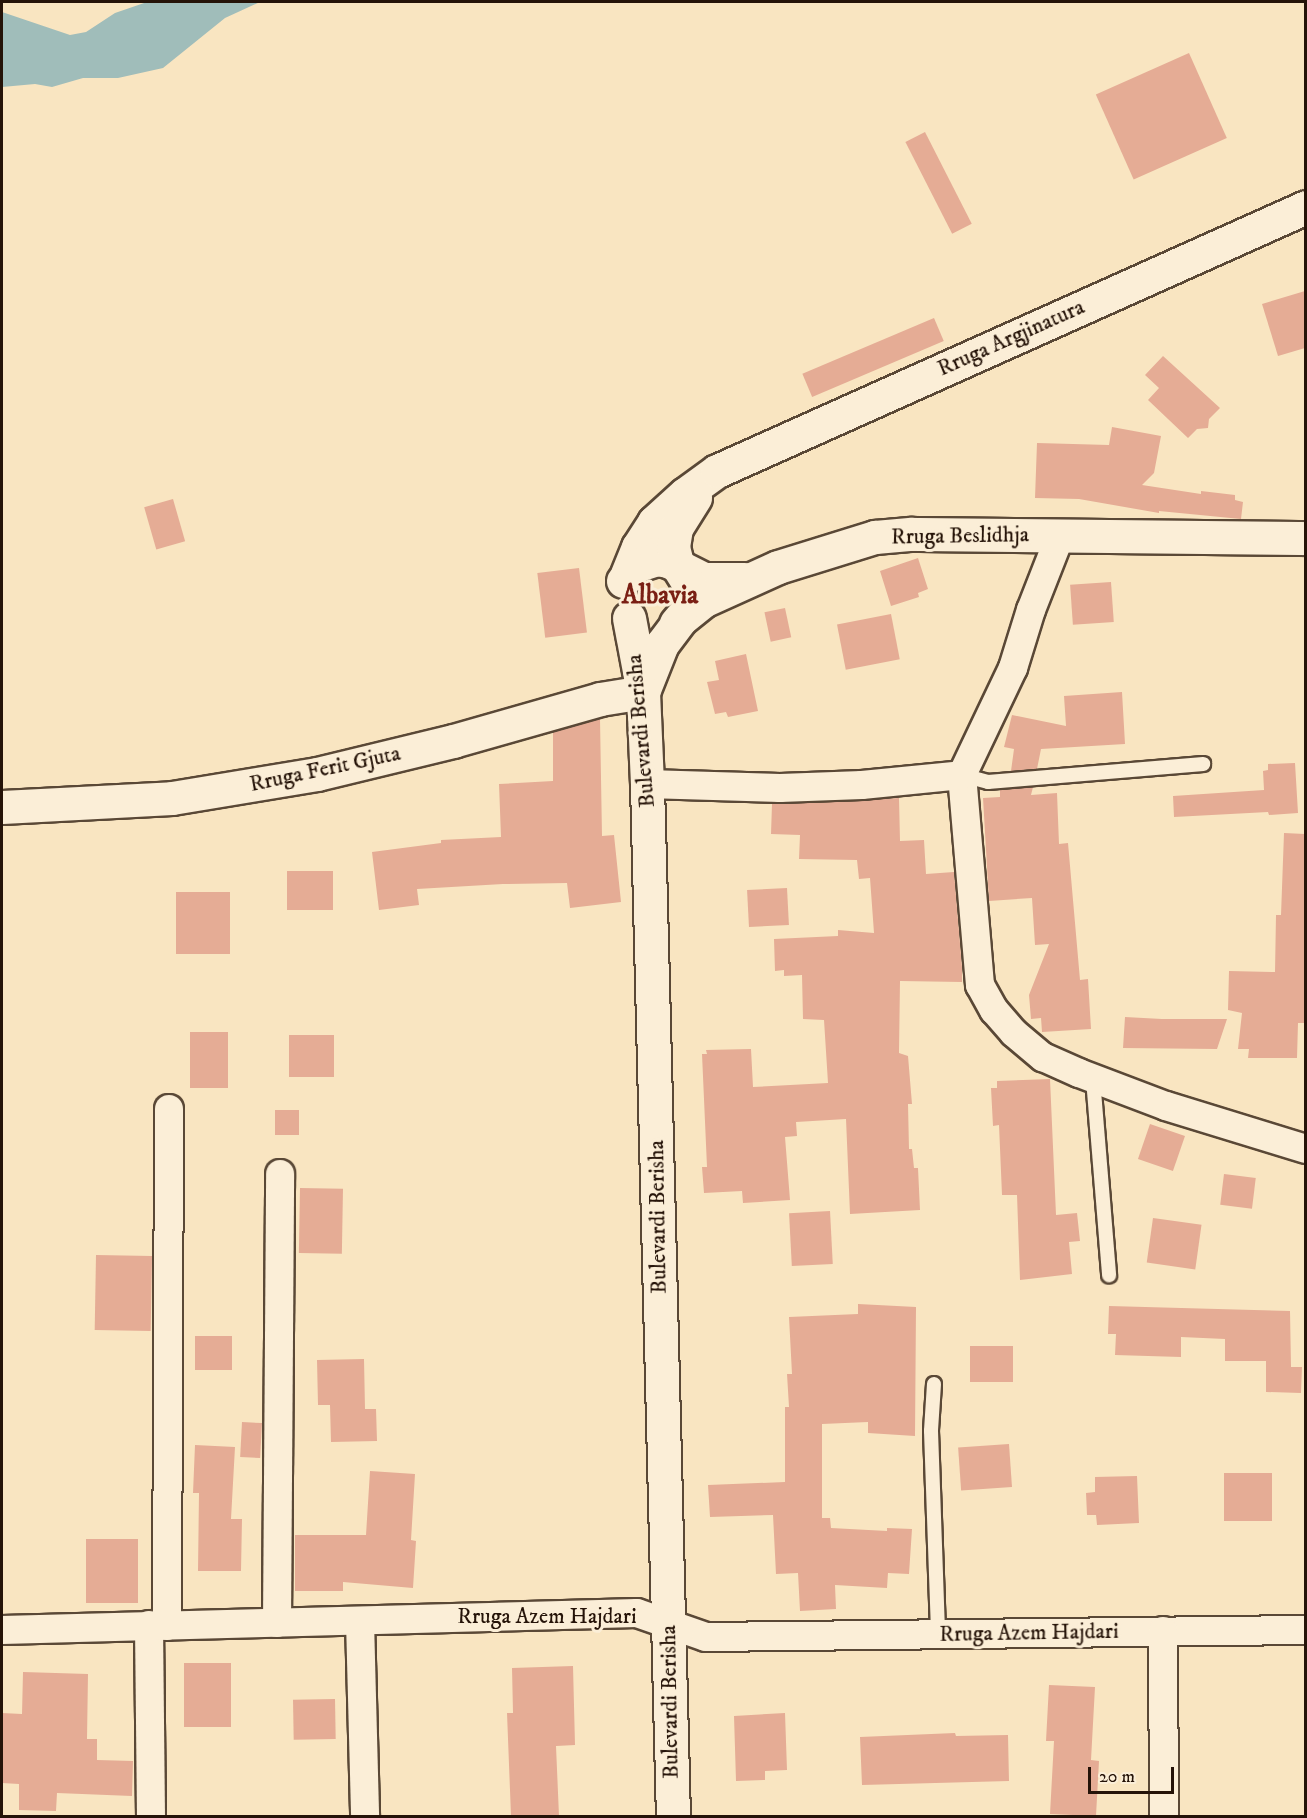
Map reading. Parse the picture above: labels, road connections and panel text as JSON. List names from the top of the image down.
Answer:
{
  "streets": {
    "main road": [
      "Rruga Argjinatura",
      "Rruga Beslidhja",
      "Bulevardi Berisha",
      "Rruga Ferit Gjuta"
    ],
    "street": ["Rruga Azem Hajdari"]
  },
  "crossings": [
    ["Rruga Argjinatura", "Rruga Beslidhja"],
    ["Rruga Argjinatura", "Bulevardi Berisha"],
    ["Rruga Beslidhja", "Bulevardi Berisha"],
    ["Rruga Beslidhja", "Rruga Ferit Gjuta"],
    ["Bulevardi Berisha", "Rruga Ferit Gjuta"],
    ["Bulevardi Berisha", "Rruga Azem Hajdari"]
  ],
  "districts": ["Albavia"],
  "scale_bar": "20 m"
}
